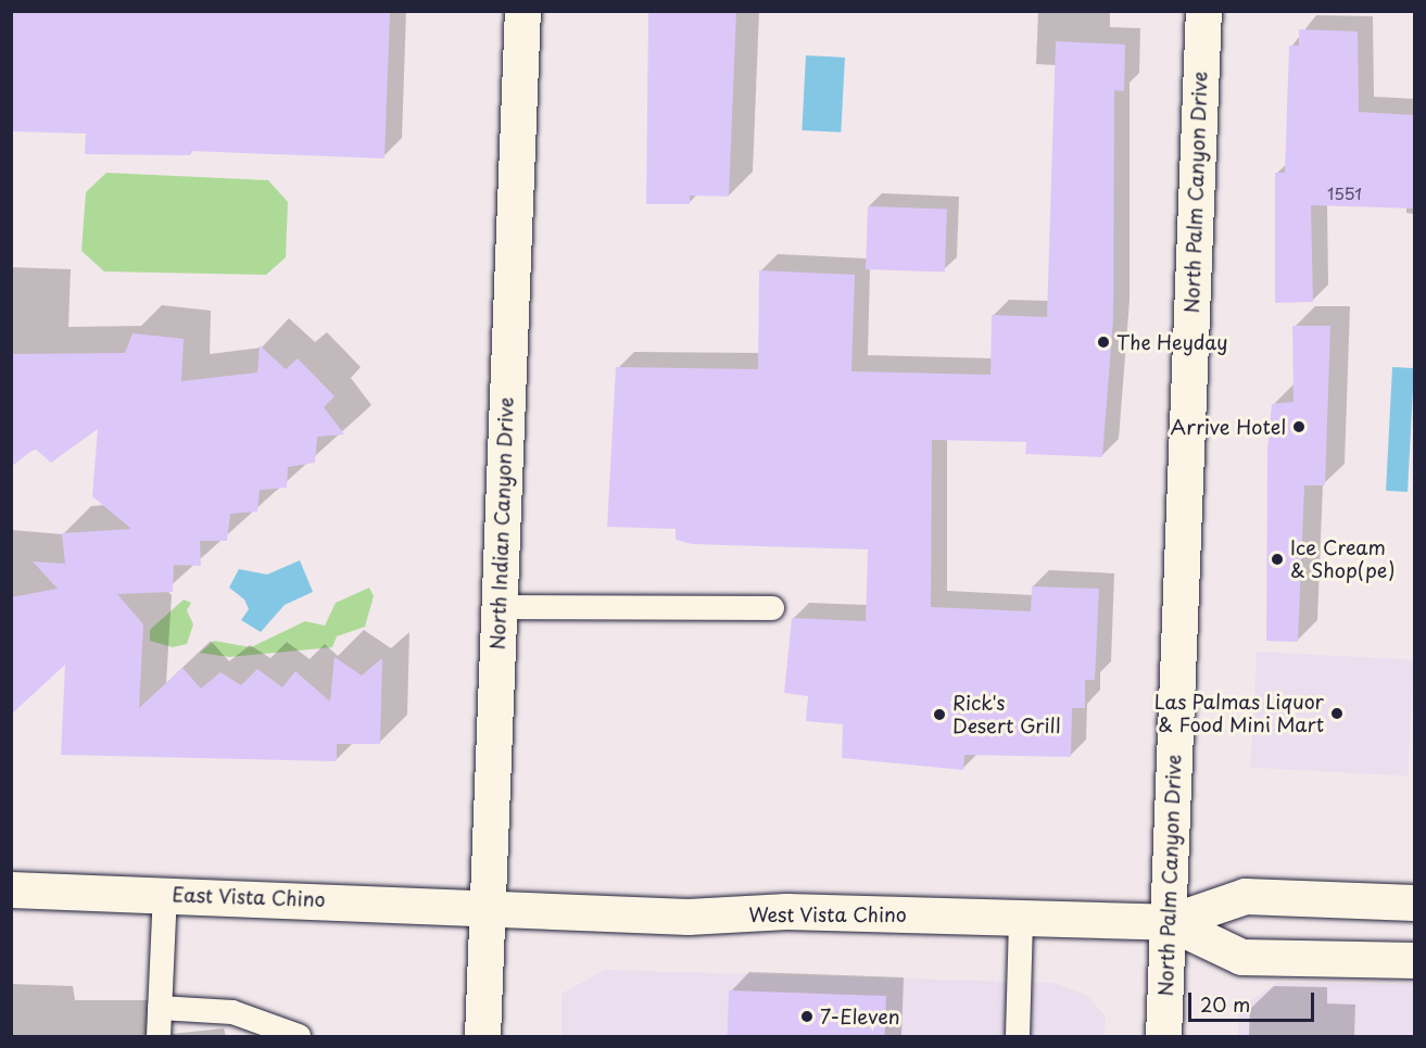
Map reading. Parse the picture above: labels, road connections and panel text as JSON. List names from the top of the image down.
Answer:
{
  "streets": {
    "main road": [
      "North Palm Canyon Drive",
      "North Indian Canyon Drive",
      "East Vista Chino",
      "West Vista Chino"
    ]
  },
  "crossings": [
    ["North Palm Canyon Drive", "West Vista Chino"],
    ["North Indian Canyon Drive", "East Vista Chino"],
    ["North Indian Canyon Drive", "West Vista Chino"],
    ["East Vista Chino", "West Vista Chino"]
  ],
  "places": [
    "The Heyday",
    "Arrive Hotel",
    "Ice Cream & Shop(pe)",
    "Las Palmas Liquor & Food Mini Mart",
    "Rick's Desert Grill",
    "7-Eleven"
  ],
  "house_numbers": ["1551"],
  "scale_bar": "20 m"
}
